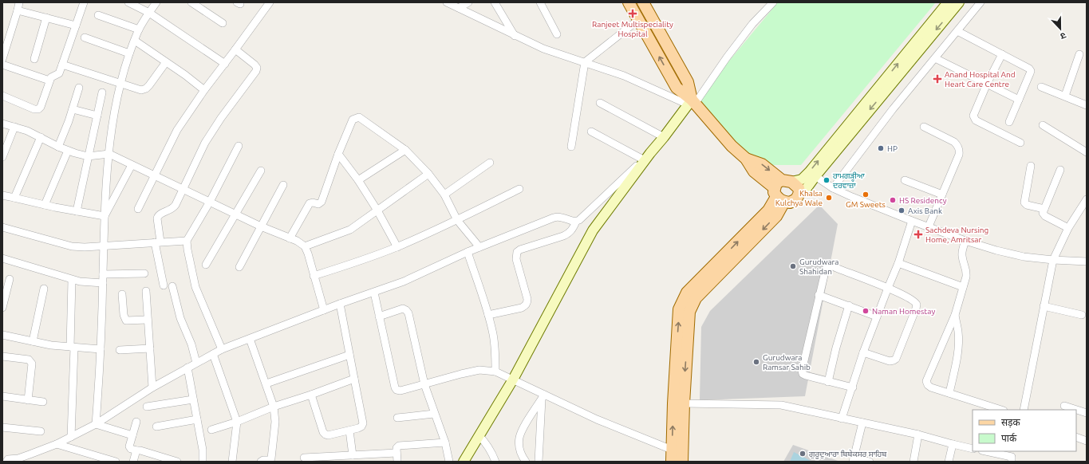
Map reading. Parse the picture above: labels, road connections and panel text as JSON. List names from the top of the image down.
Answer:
{
  "places": {
    "health": ["Ranjeet Multispeciality Hospital", "Anand Hospital And Heart Care Centre", "Sachdeva Nursing Home, Amritsar"],
    "other": [
      "HP",
      "ਰਾਮਗੜ੍ਹੀਆ ਦਰਵਾਜ਼ਾ",
      "GM Sweets",
      "Khalsa Kulchya Wale",
      "HS Residency",
      "Axis Bank",
      "Gurudwara Shahidan",
      "Naman Homestay",
      "Gurudwara Ramsar Sahib",
      "ਗੁਰੂਦੁਆਰਾ ਬਿਬੇਕਸਰ ਸਾਹਿਬ"
    ]
  },
  "legend": ["सड़क", "पार्क"],
  "north": "bottom"
}
